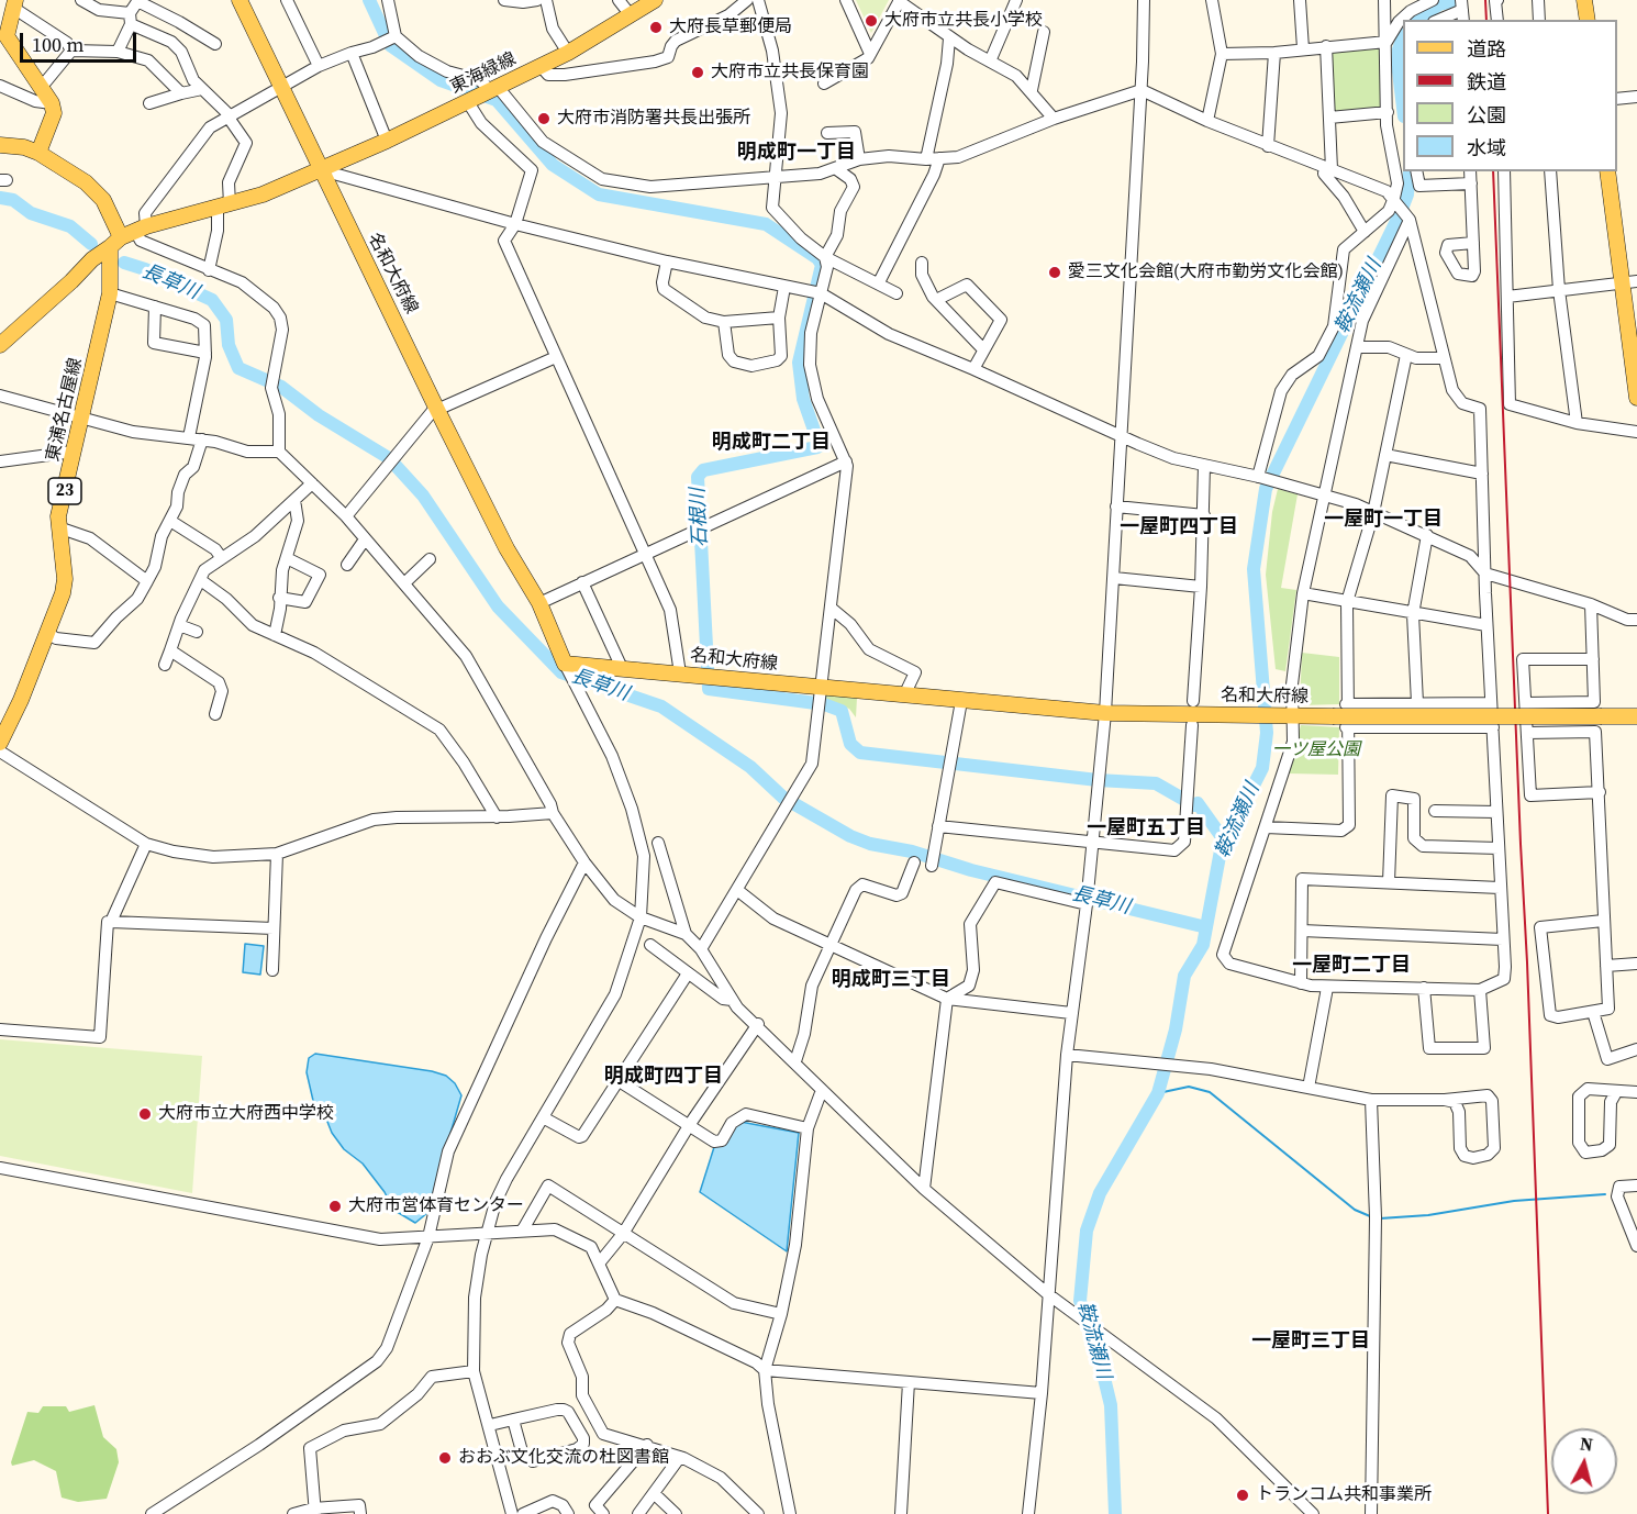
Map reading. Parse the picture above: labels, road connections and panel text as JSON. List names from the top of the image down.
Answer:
{
  "streets": {
    "main road": [
      "東海緑線",
      "名和大府線",
      "東浦名古屋線",
      "23"
    ]
  },
  "crossings": [
    ["東海緑線", "名和大府線"]
  ],
  "districts": [
    "明成町一丁目",
    "明成町二丁目",
    "一屋町一丁目",
    "一屋町四丁目",
    "一屋町五丁目",
    "一屋町二丁目",
    "明成町三丁目",
    "明成町四丁目",
    "一屋町三丁目"
  ],
  "water": ["長草川", "鞍流瀬川", "石根川"],
  "parks": ["一ツ屋公園"],
  "places": [
    "大府市立共長小学校",
    "大府長草郵便局",
    "大府市立共長保育園",
    "大府市消防署共長出張所",
    "愛三文化会館(大府市勤労文化会館)",
    "大府市立大府西中学校",
    "大府市営体育センター",
    "おおぶ文化交流の杜図書館",
    "トランコム共和事業所"
  ],
  "legend": [
    "道路",
    "鉄道",
    "公園",
    "水域"
  ],
  "scale_bar": "100 m",
  "north": "top"
}
